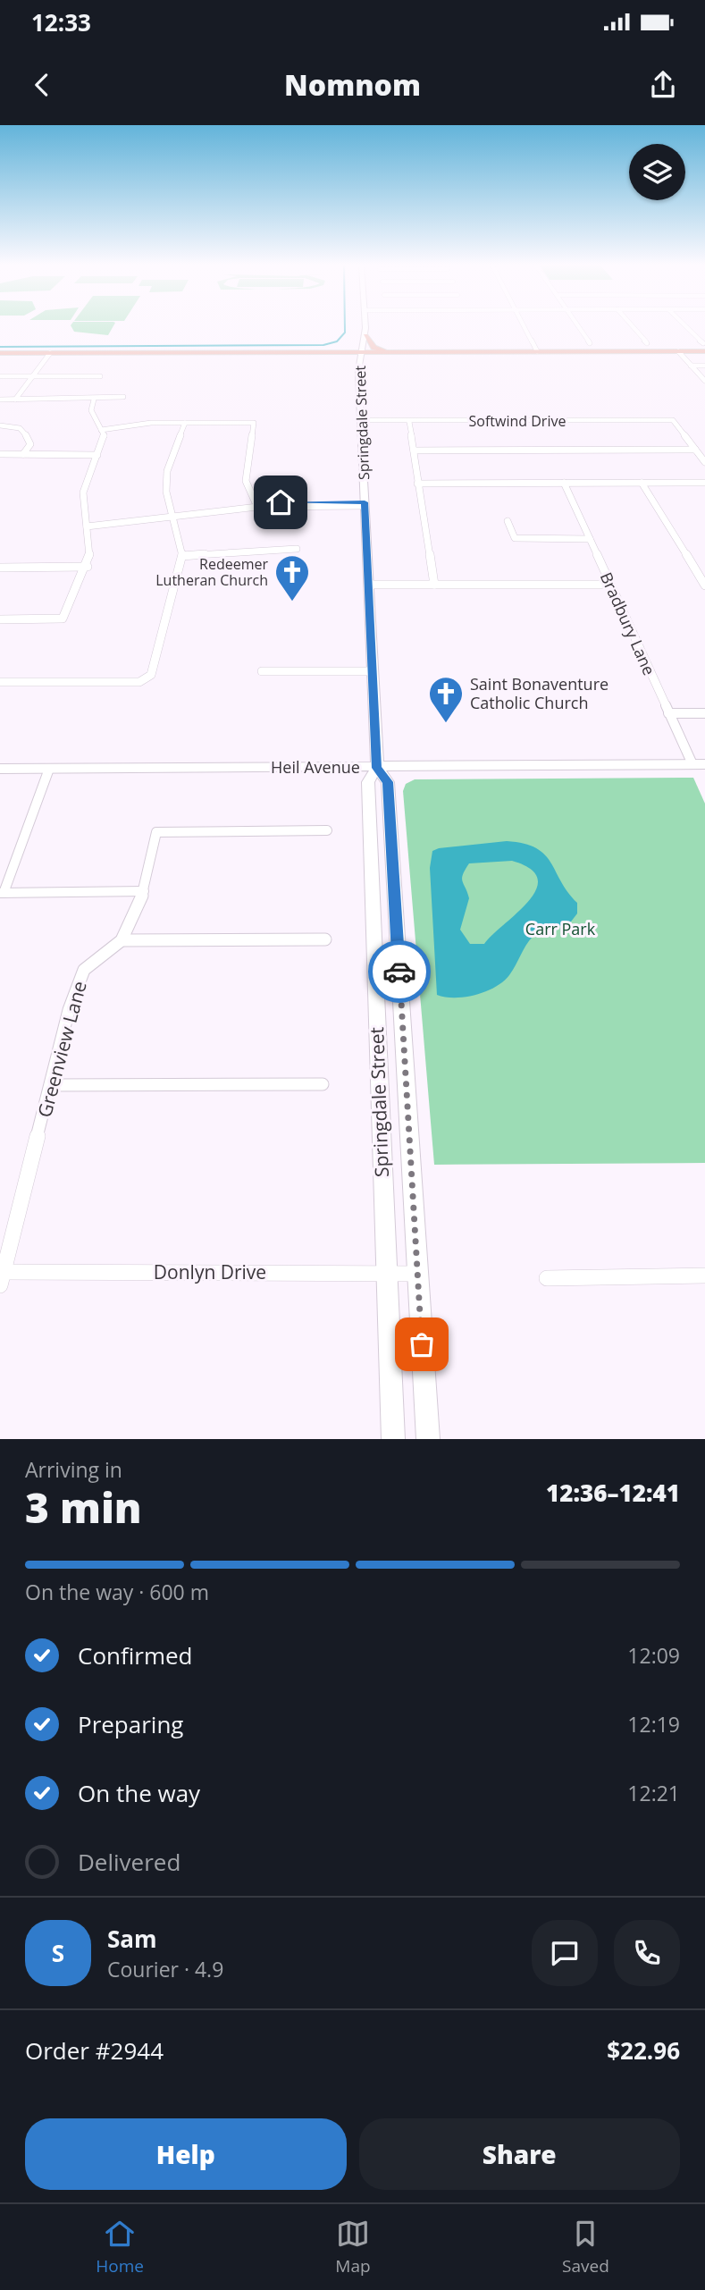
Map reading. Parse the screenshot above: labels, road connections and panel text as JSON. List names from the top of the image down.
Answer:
{
  "streets": {
    "main road": ["Springdale Street", "Heil Avenue"],
    "street": [
      "Softwind Drive",
      "Bradbury Lane",
      "Greenview Lane",
      "Donlyn Drive"
    ]
  },
  "crossings": [
    ["Softwind Drive", "Springdale Street"],
    ["Springdale Street", "Heil Avenue"],
    ["Springdale Street", "Donlyn Drive"],
    ["Bradbury Lane", "Heil Avenue"],
    ["Greenview Lane", "Donlyn Drive"]
  ],
  "parks": ["Carr Park"],
  "places": {
    "church": ["Redeemer Lutheran Church", "Saint Bonaventure Catholic Church"]
  },
  "page": {
    "status": "12:33",
    "header": "Nomnom",
    "heading": ["3 min", "Arriving in", "12:36–12:41"],
    "panel": [
      "Sam",
      "Courier · 4.9",
      "Order #2944",
      "$22.96"
    ],
    "bar": "On the way · 600 m",
    "list": [
      ["Confirmed", "12:09"],
      ["Preparing", "12:19"],
      ["On the way", "12:21"],
      "Delivered"
    ],
    "round": "S",
    "buttons": ["Help", "Share"],
    "tabs": ["Home", "Map", "Saved"]
  }
}
